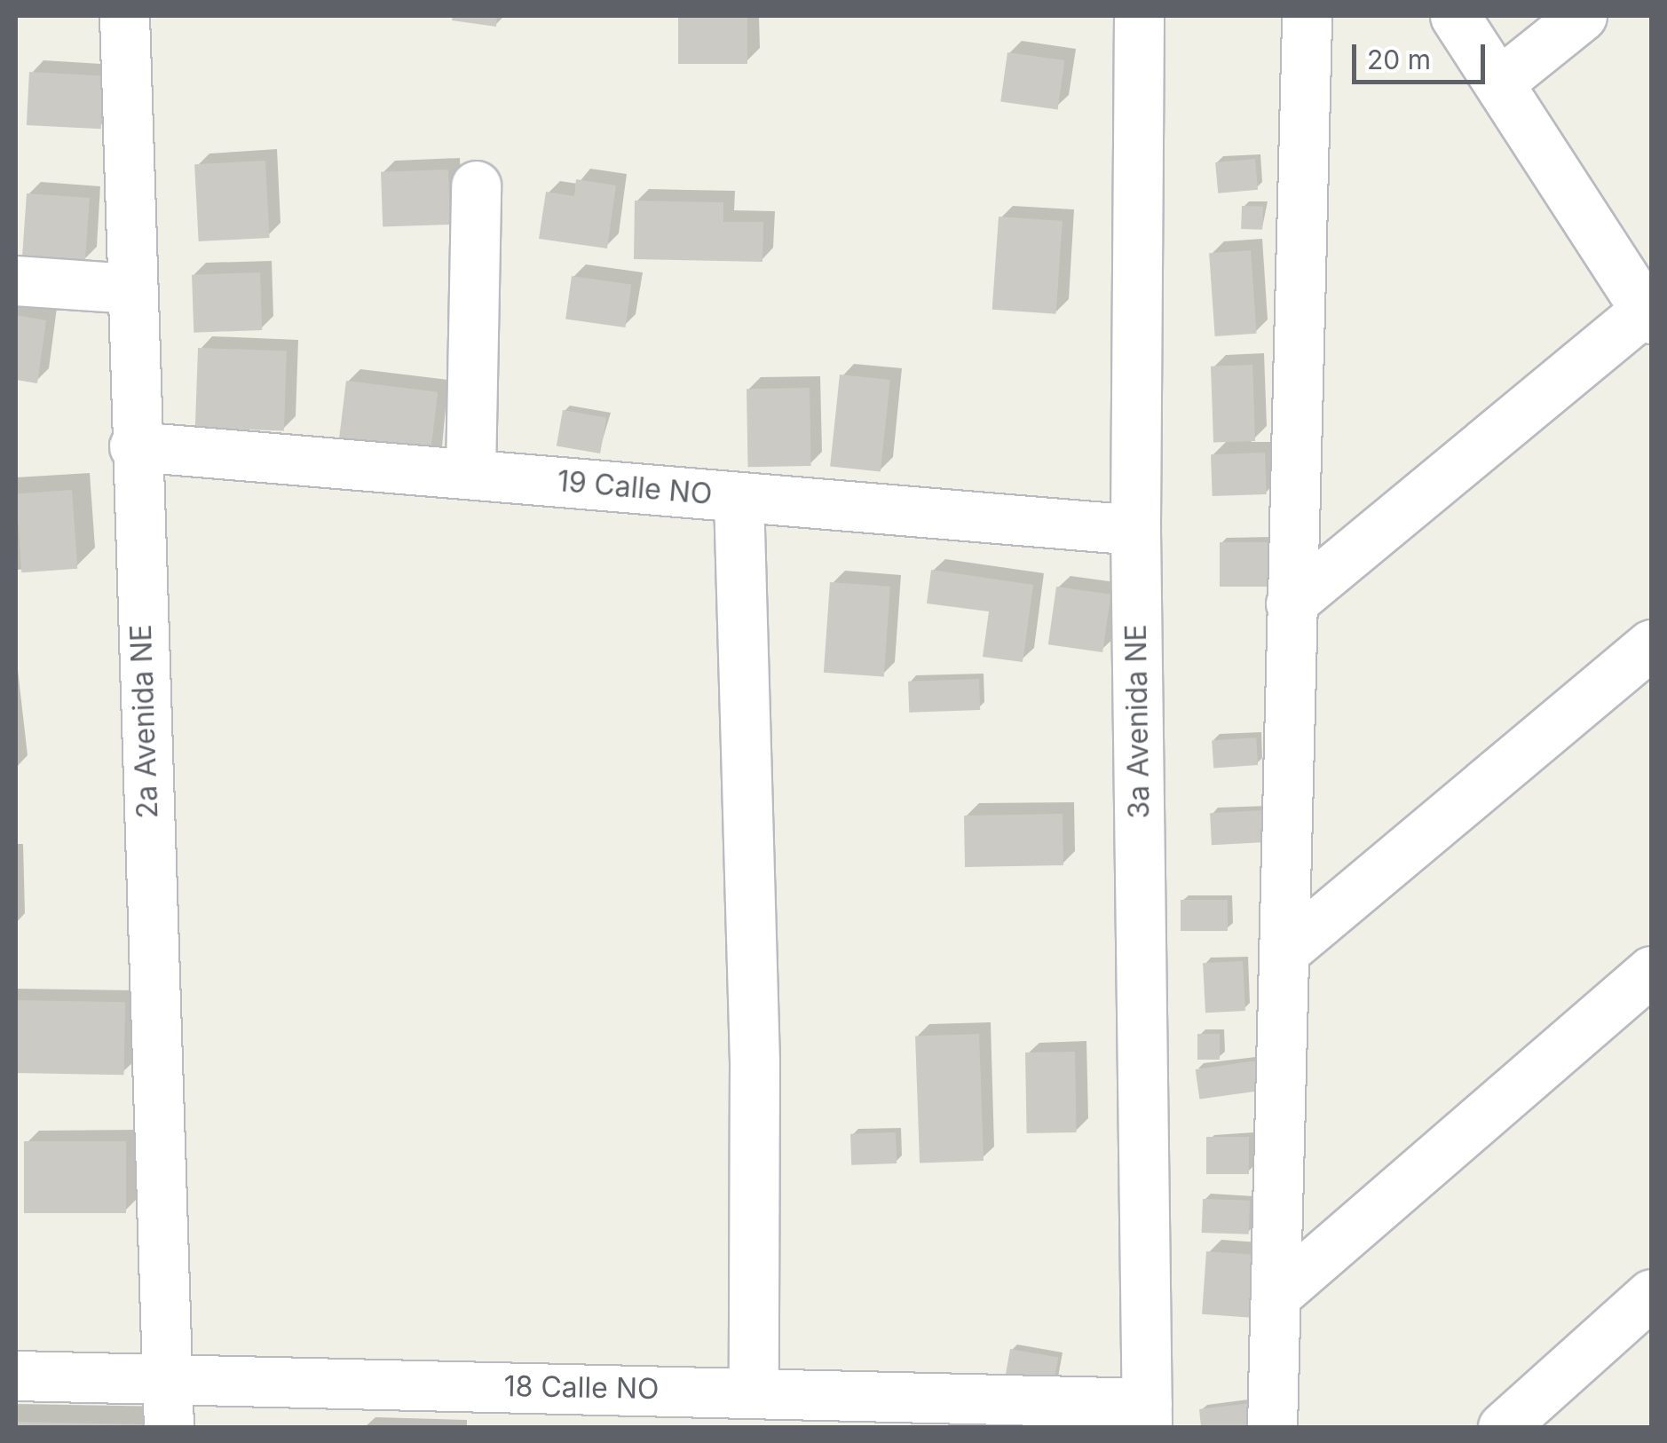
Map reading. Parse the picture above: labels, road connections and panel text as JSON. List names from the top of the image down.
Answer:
{
  "streets": {
    "street": [
      "19 Calle NO",
      "2a Avenida NE",
      "3a Avenida NE",
      "18 Calle NO"
    ]
  },
  "crossings": [
    ["19 Calle NO", "2a Avenida NE"],
    ["19 Calle NO", "3a Avenida NE"],
    ["2a Avenida NE", "18 Calle NO"],
    ["3a Avenida NE", "18 Calle NO"]
  ],
  "scale_bar": "20 m"
}
